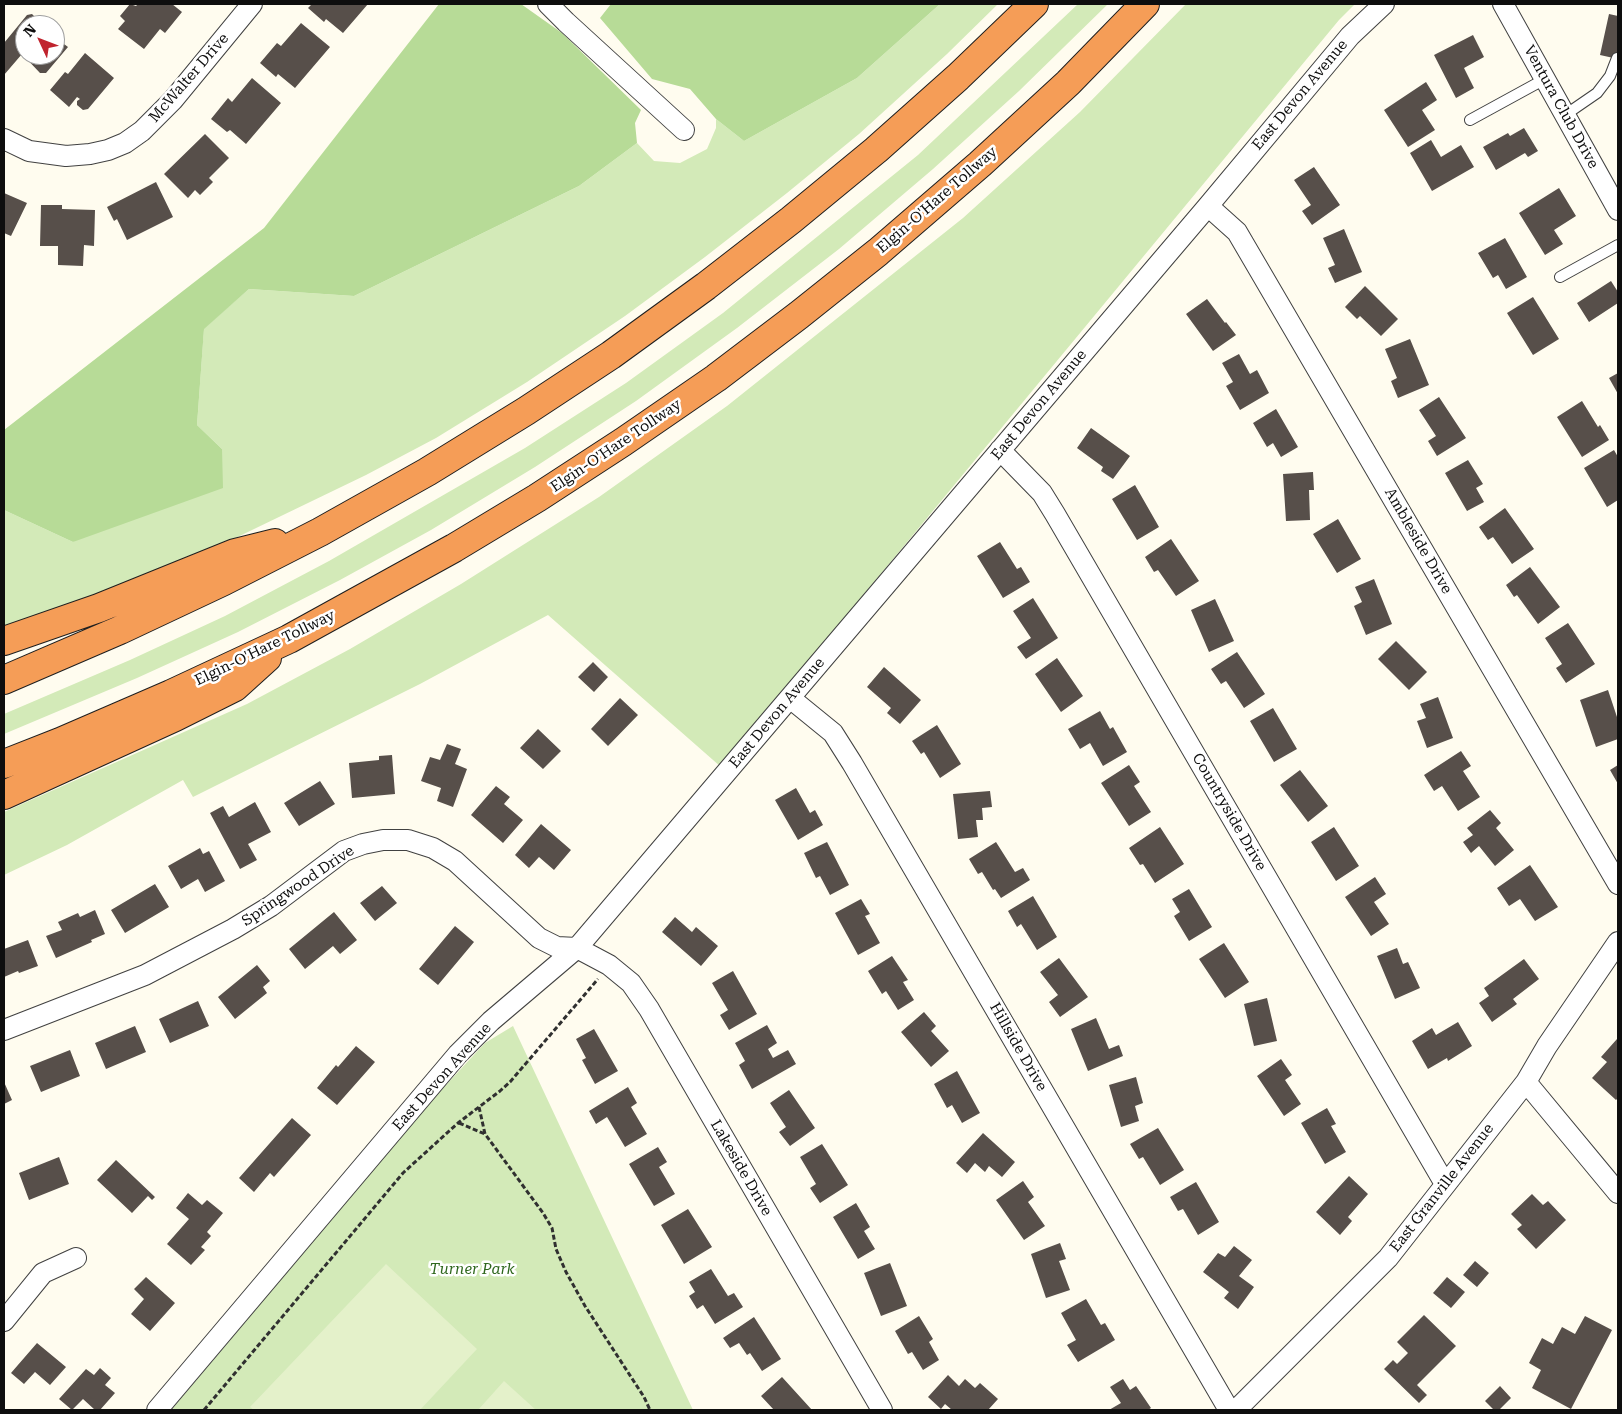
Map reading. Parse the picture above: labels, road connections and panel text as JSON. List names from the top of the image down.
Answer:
{
  "streets": {
    "highway": ["Elgin-O'Hare Tollway"],
    "street": [
      "McWalter Drive",
      "East Devon Avenue",
      "Ventura Club Drive",
      "Ambleside Drive",
      "Countryside Drive",
      "Springwood Drive",
      "Hillside Drive",
      "Lakeside Drive",
      "East Granville Avenue"
    ]
  },
  "crossings": [
    ["East Devon Avenue", "Ambleside Drive"],
    ["East Devon Avenue", "Countryside Drive"],
    ["East Devon Avenue", "Springwood Drive"],
    ["East Devon Avenue", "Hillside Drive"],
    ["East Devon Avenue", "Lakeside Drive"],
    ["Countryside Drive", "East Granville Avenue"],
    ["Springwood Drive", "Lakeside Drive"]
  ],
  "parks": ["Turner Park"],
  "north": "top left"
}
